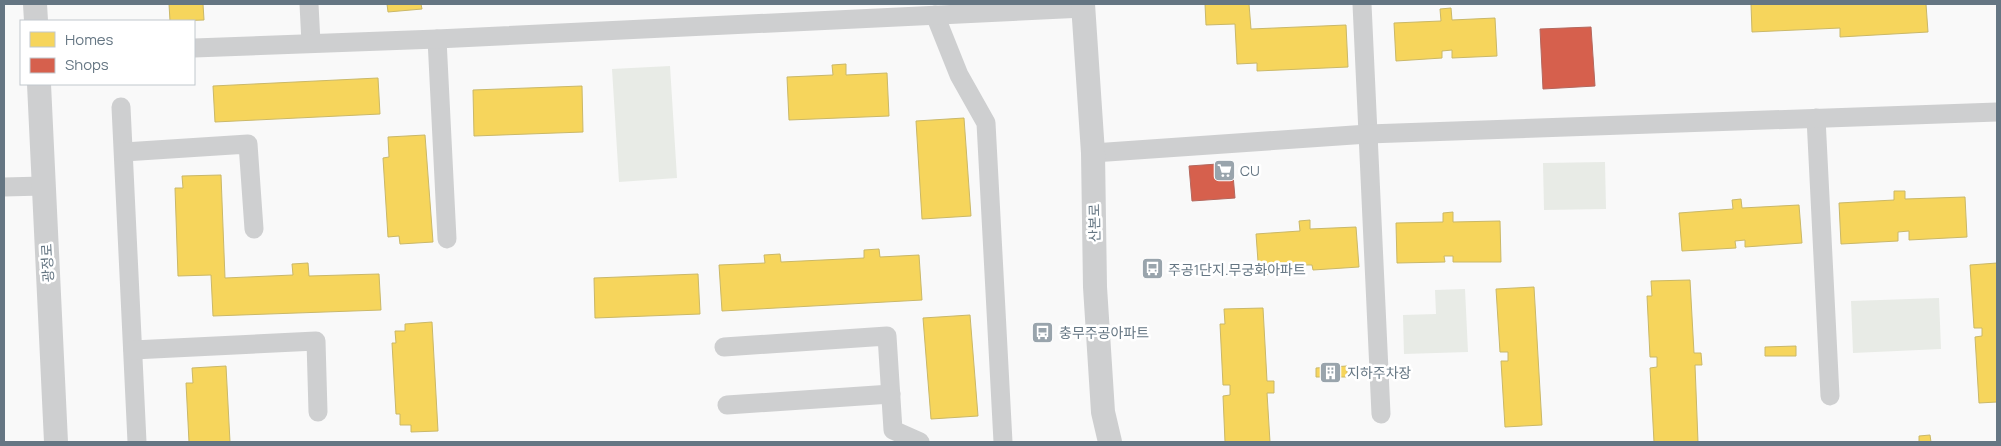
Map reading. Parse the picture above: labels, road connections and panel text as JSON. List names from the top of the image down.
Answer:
{
  "streets": {
    "street": ["산본로", "광정로"]
  },
  "places": {
    "supermarket": ["CU"],
    "bus stop": ["주공1단지.무궁화아파트", "충무주공아파트"],
    "building": ["지하주차장"]
  },
  "legend": ["Homes", "Shops"]
}
